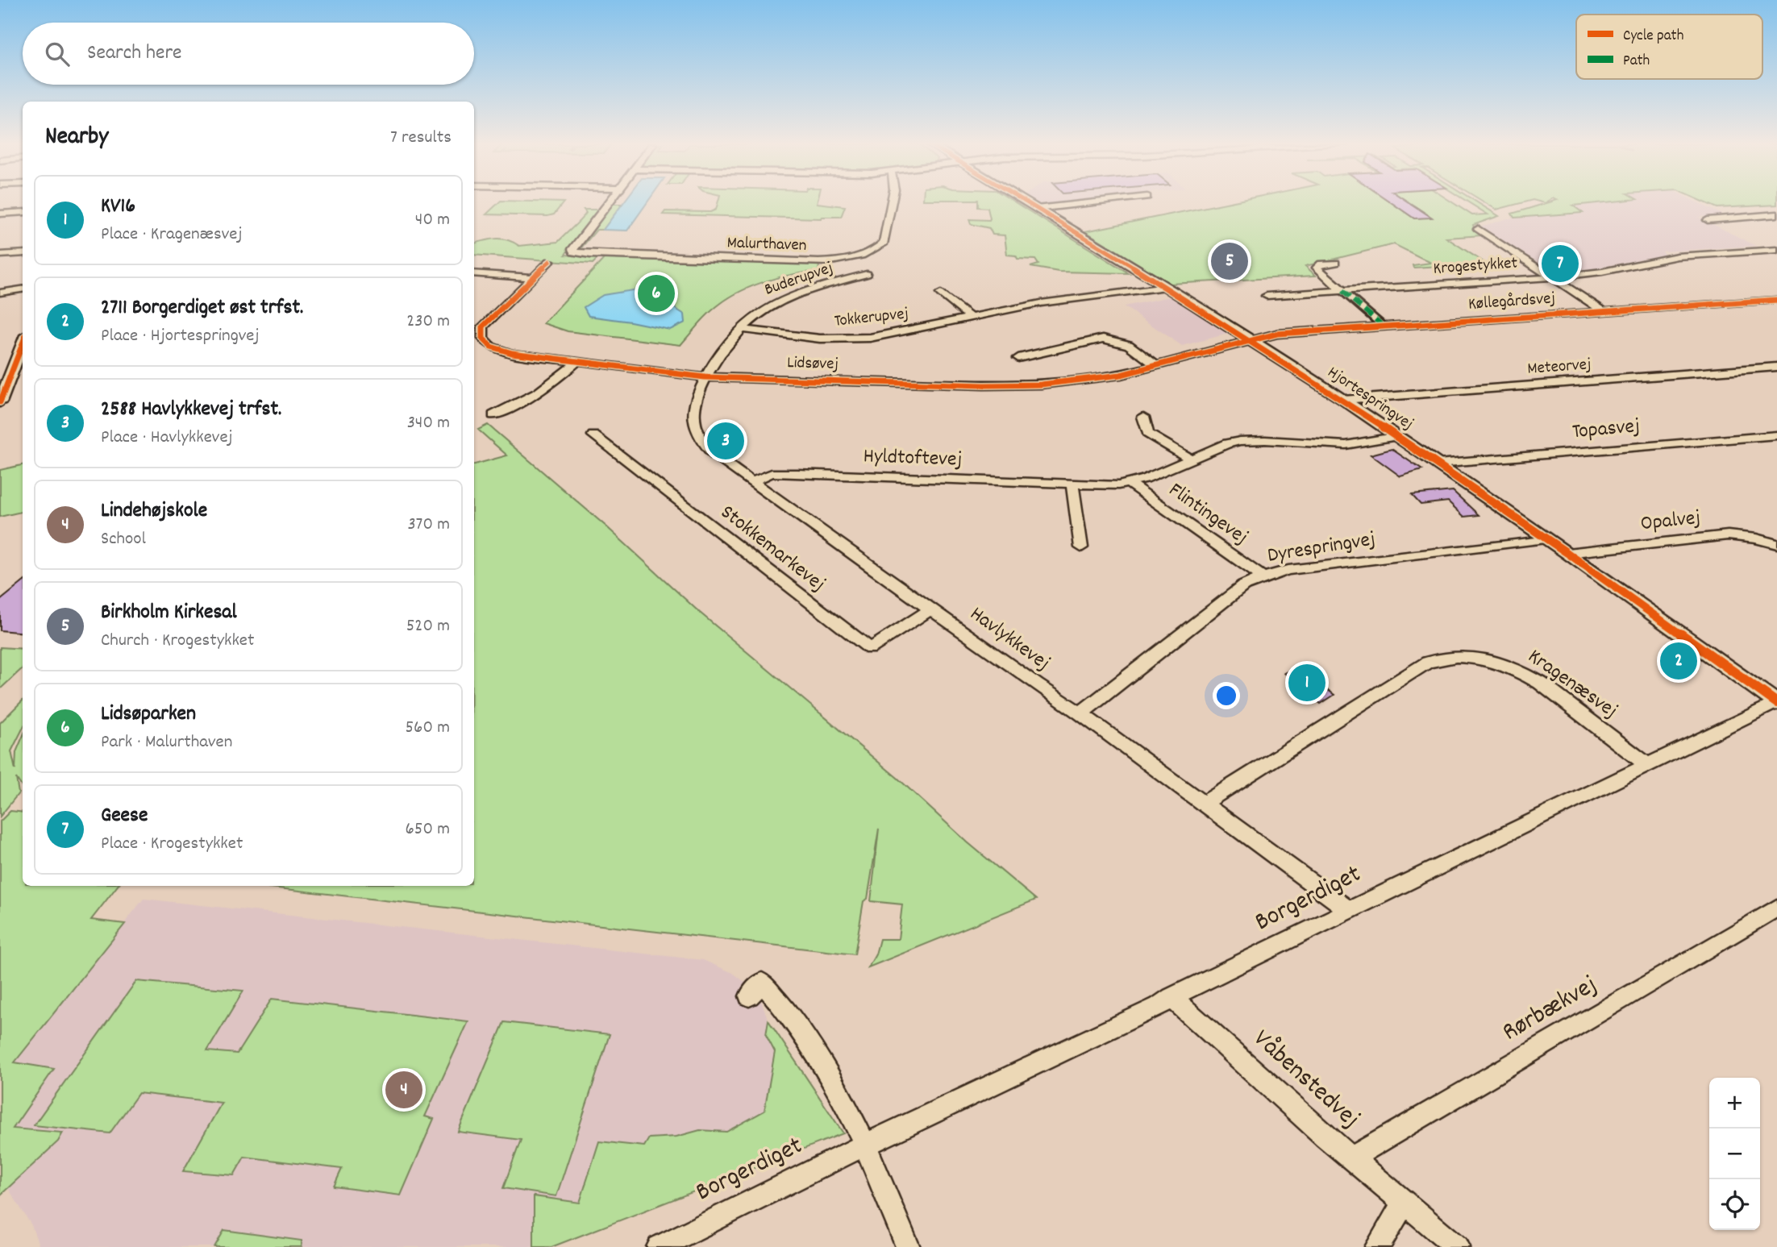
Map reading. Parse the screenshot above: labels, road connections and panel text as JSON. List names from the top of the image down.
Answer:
{
  "streets": {
    "street": [
      "Malurthaven",
      "Krogestykket",
      "Buderupvej",
      "Køllegårdsvej",
      "Tokkerupvej",
      "Lidsøvej",
      "Meteorvej",
      "Hjortespringvej",
      "Topasvej",
      "Hyldtoftevej",
      "Flintingevej",
      "Opalvej",
      "Dyrespringvej",
      "Stokkemarkevej",
      "Havlykkevej",
      "Kragenæsvej",
      "Borgerdiget",
      "Rørbækvej",
      "Våbenstedvej"
    ]
  },
  "crossings": [
    ["Buderupvej", "Tokkerupvej"],
    ["Buderupvej", "Lidsøvej"],
    ["Buderupvej", "Havlykkevej"],
    ["Køllegårdsvej", "Lidsøvej"],
    ["Køllegårdsvej", "Hjortespringvej"],
    ["Tokkerupvej", "Hjortespringvej"],
    ["Lidsøvej", "Hjortespringvej"],
    ["Lidsøvej", "Havlykkevej"],
    ["Meteorvej", "Hjortespringvej"],
    ["Hjortespringvej", "Topasvej"],
    ["Hjortespringvej", "Hyldtoftevej"],
    ["Hjortespringvej", "Opalvej"],
    ["Hjortespringvej", "Dyrespringvej"],
    ["Hjortespringvej", "Borgerdiget"],
    ["Hyldtoftevej", "Flintingevej"],
    ["Hyldtoftevej", "Havlykkevej"],
    ["Flintingevej", "Dyrespringvej"],
    ["Dyrespringvej", "Havlykkevej"],
    ["Stokkemarkevej", "Havlykkevej"],
    ["Havlykkevej", "Kragenæsvej"],
    ["Havlykkevej", "Borgerdiget"],
    ["Kragenæsvej", "Borgerdiget"],
    ["Borgerdiget", "Våbenstedvej"],
    ["Rørbækvej", "Våbenstedvej"]
  ],
  "legend": ["Cycle path", "Path"],
  "page": {
    "search": "Search here",
    "heading": ["Nearby", "7 results"],
    "list": [
      {
        "mark": "1",
        "name": "KV16",
        "note": "Place · Kragenæsvej",
        "value": "40 m"
      },
      {
        "mark": "2",
        "name": "2711 Borgerdiget øst trfst.",
        "note": "Place · Hjortespringvej",
        "value": "230 m"
      },
      {
        "mark": "3",
        "name": "2588 Havlykkevej trfst.",
        "note": "Place · Havlykkevej",
        "value": "340 m"
      },
      {
        "mark": "4",
        "name": "Lindehøjskole",
        "note": "School",
        "value": "370 m"
      },
      {
        "mark": "5",
        "name": "Birkholm Kirkesal",
        "note": "Church · Krogestykket",
        "value": "520 m"
      },
      {
        "mark": "6",
        "name": "Lidsøparken",
        "note": "Park · Malurthaven",
        "value": "560 m"
      },
      {
        "mark": "7",
        "name": "Geese",
        "note": "Place · Krogestykket",
        "value": "650 m"
      }
    ],
    "pins": [
      "5",
      "7",
      "6",
      "3",
      "2",
      "1",
      "4"
    ],
    "map_buttons": ["+", "−"]
  }
}
